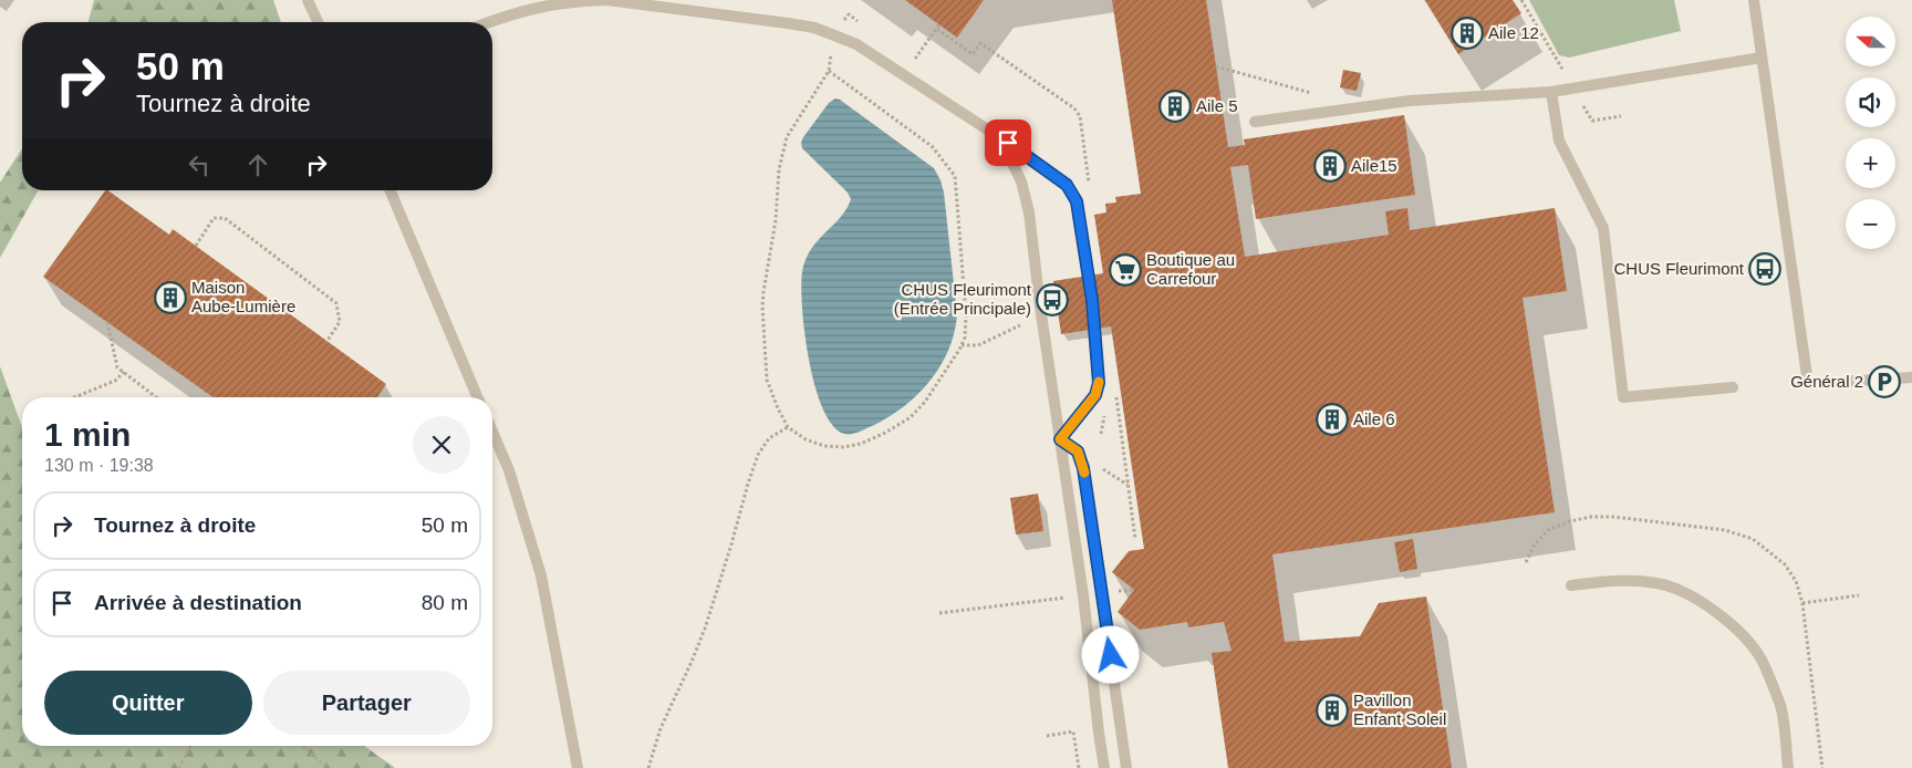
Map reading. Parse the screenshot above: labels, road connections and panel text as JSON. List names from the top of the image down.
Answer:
{
  "places": {
    "building": [
      "Aile 12",
      "Aile 5",
      "Aile15",
      "Maison Aube-Lumière",
      "Aile 6",
      "Pavillon Enfant Soleil"
    ],
    "bus stop": ["CHUS Fleurimont", "CHUS Fleurimont (Entrée Principale)"],
    "supermarket": ["Boutique au Carrefour"],
    "parking": ["Général 2"]
  },
  "north": "left",
  "page": {
    "map_buttons": ["+", "−"],
    "turn": ["50 m", "Tournez à droite"],
    "heading": ["1 min", "130 m · 19:38"],
    "list": [
      {
        "name": "Tournez à droite",
        "value": "50 m"
      },
      {
        "name": "Arrivée à destination",
        "value": "80 m"
      }
    ],
    "buttons": ["Quitter", "Partager"]
  }
}
